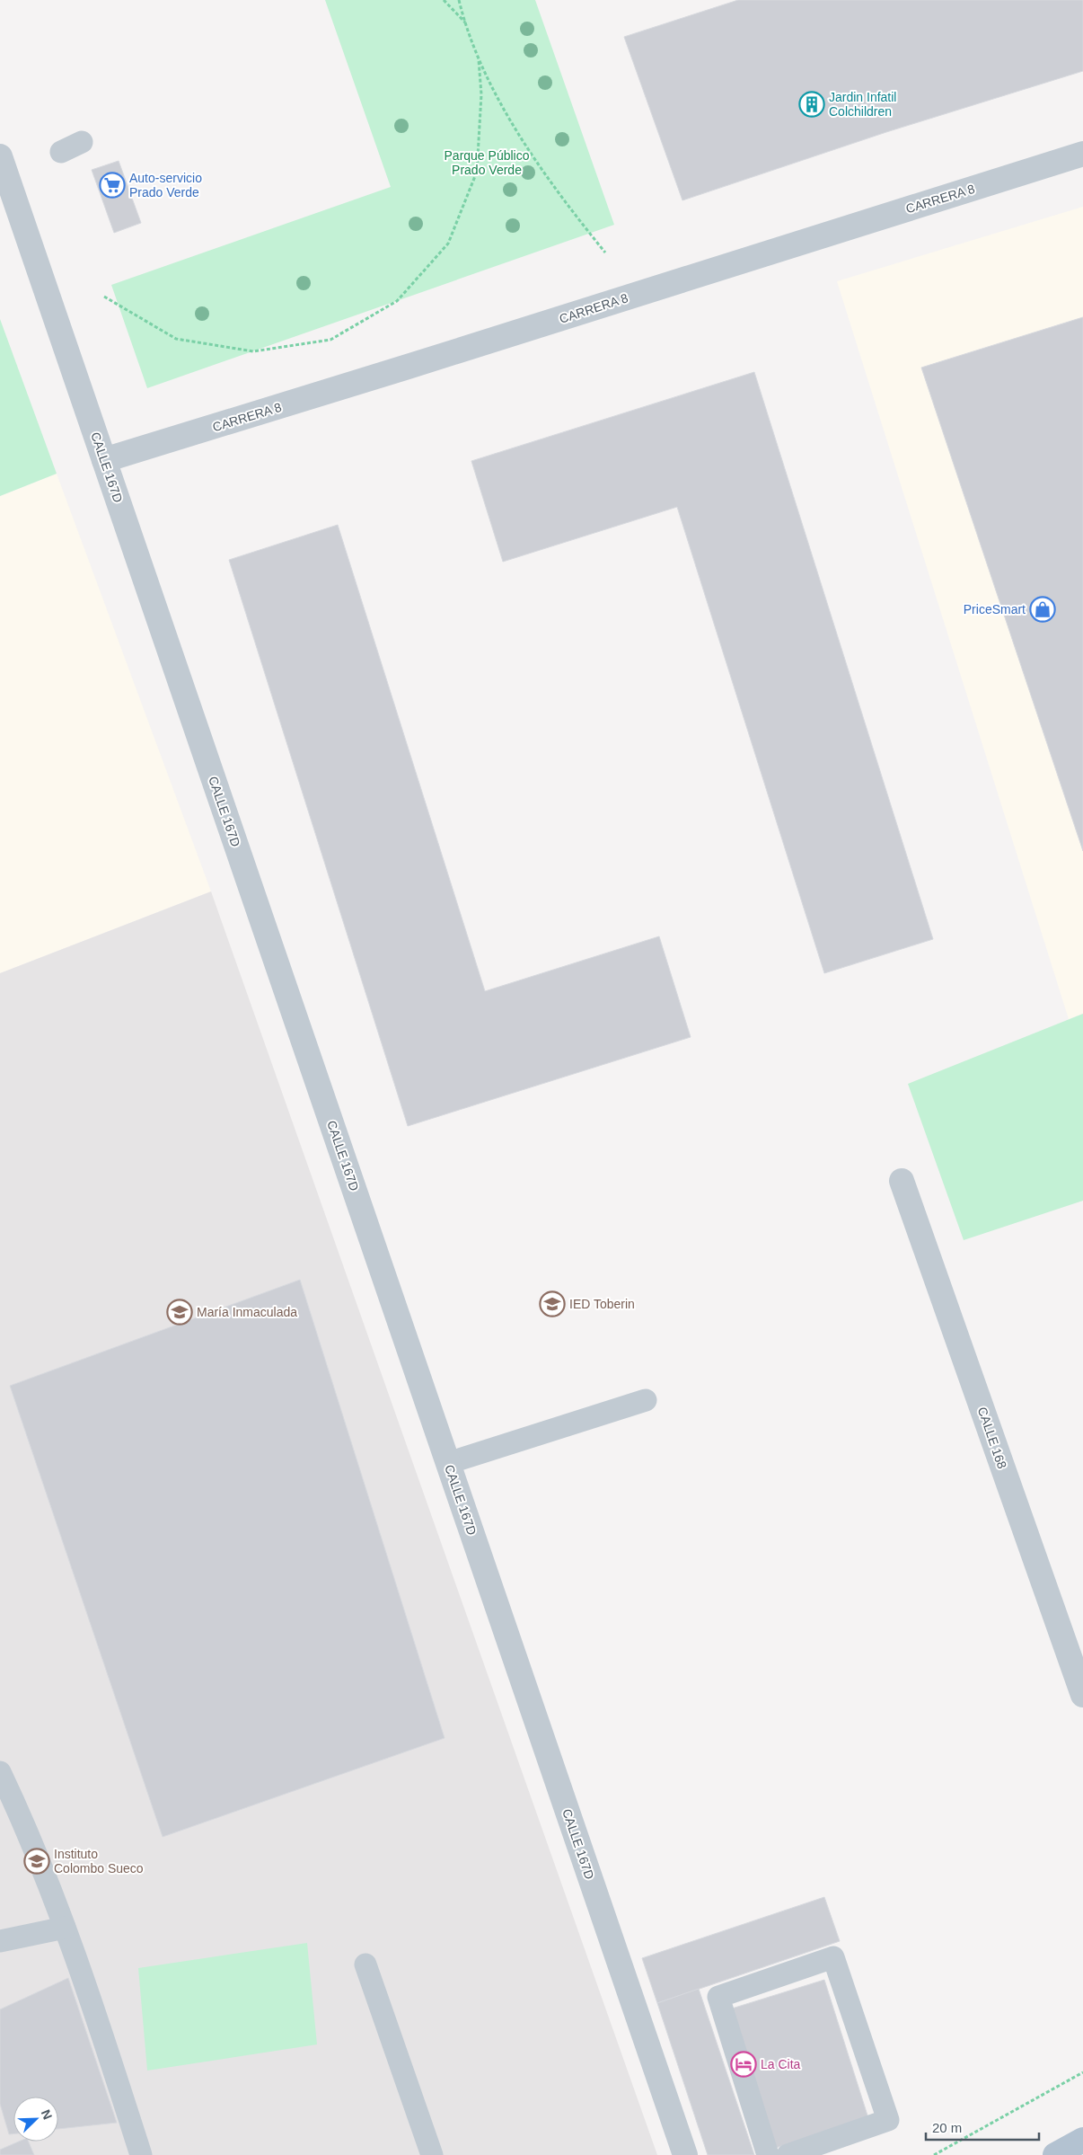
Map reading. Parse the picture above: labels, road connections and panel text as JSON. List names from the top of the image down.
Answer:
{
  "streets": {
    "street": ["CARRERA 8", "CALLE 167D", "CALLE 168"]
  },
  "crossings": [
    ["CARRERA 8", "CALLE 167D"]
  ],
  "parks": ["Parque Público Prado Verde"],
  "places": {
    "building": ["Jardin Infatil Colchildren"],
    "supermarket": ["Auto-servicio Prado Verde"],
    "shop": ["PriceSmart"],
    "school or university": ["IED Toberin", "María Inmaculada", "Instituto Colombo Sueco"],
    "hotel": ["La Cita"]
  },
  "scale_bar": "20 m",
  "north": "top right"
}
